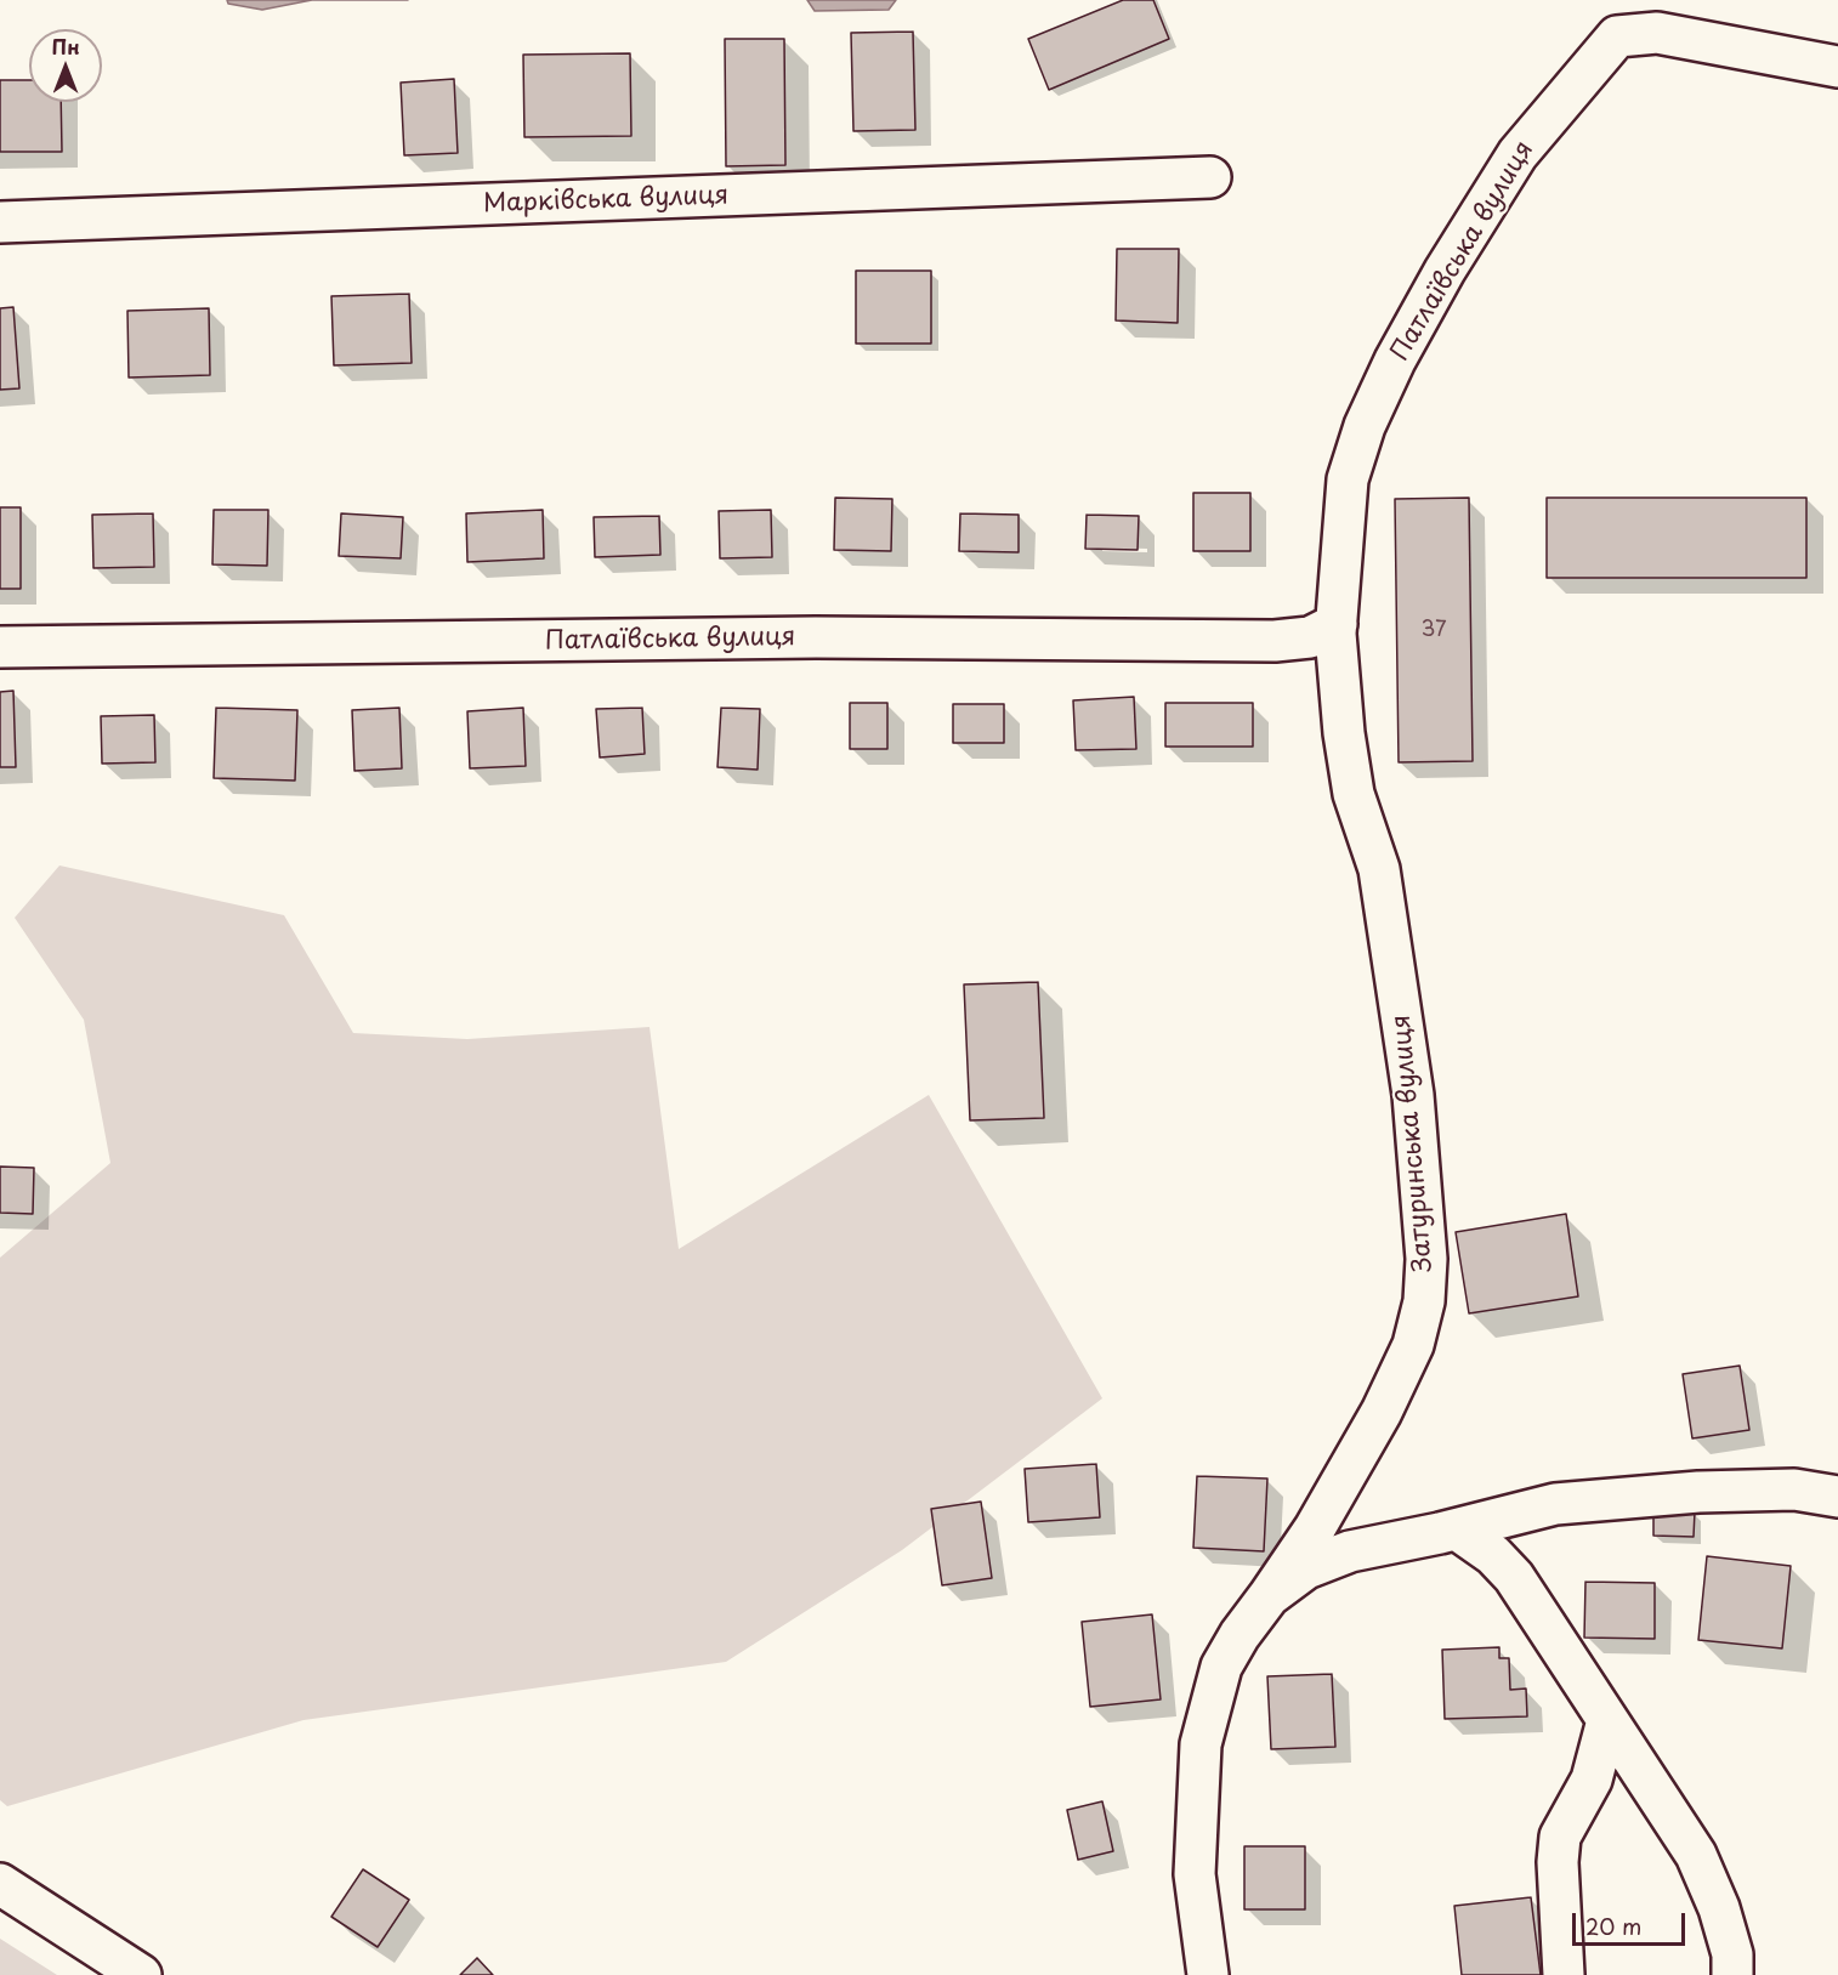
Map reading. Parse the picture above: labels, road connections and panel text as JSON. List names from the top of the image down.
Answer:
{
  "streets": {
    "street": ["Марківська вулиця", "Патлаївська вулиця", "Затуринська вулиця"]
  },
  "crossings": [
    ["Патлаївська вулиця", "Затуринська вулиця"]
  ],
  "house_numbers": ["37"],
  "scale_bar": "20 m",
  "north": "top"
}
